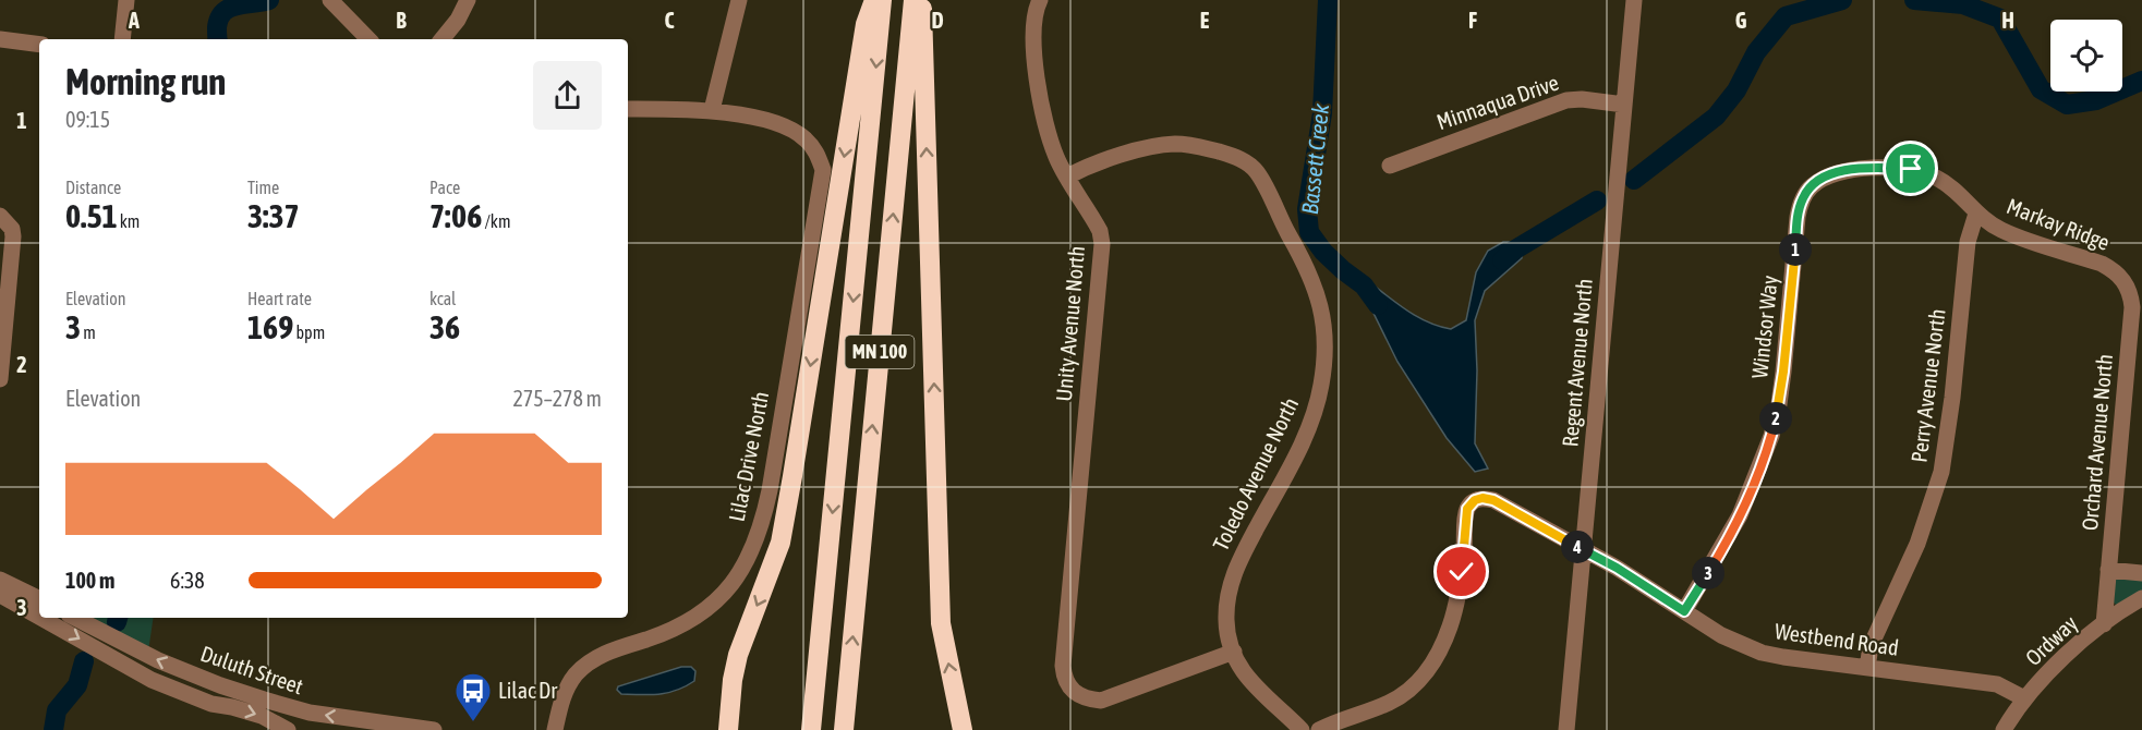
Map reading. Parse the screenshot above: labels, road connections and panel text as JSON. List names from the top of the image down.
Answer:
{
  "streets": {
    "highway": ["MN 100"],
    "street": [
      "Minnaqua Drive",
      "Markay Ridge",
      "Unity Avenue North",
      "Windsor Way",
      "Regent Avenue North",
      "Perry Avenue North",
      "Orchard Avenue North",
      "Lilac Drive North",
      "Toledo Avenue North",
      "Westbend Road",
      "Ordway",
      "Duluth Street"
    ]
  },
  "crossings": [
    ["Minnaqua Drive", "Regent Avenue North"],
    ["Markay Ridge", "Windsor Way"],
    ["Markay Ridge", "Perry Avenue North"],
    ["Markay Ridge", "Orchard Avenue North"],
    ["Unity Avenue North", "Toledo Avenue North"],
    ["Windsor Way", "Westbend Road"],
    ["Regent Avenue North", "Westbend Road"],
    ["Perry Avenue North", "Westbend Road"],
    ["Orchard Avenue North", "Ordway"],
    ["Westbend Road", "Ordway"]
  ],
  "water": ["Bassett Creek"],
  "places": {
    "bus stop": ["Lilac Dr"]
  },
  "page": {
    "heading": ["Morning run", "09:15"],
    "stats": [
      ["Distance", "0.51 km"],
      ["Time", "3:37"],
      ["Pace", "7:06 /km"],
      ["Elevation", "3 m"],
      ["Heart rate", "169 bpm"],
      ["kcal", "36"]
    ],
    "pins": [
      "1",
      "2",
      "4",
      "3"
    ],
    "chart": ["Elevation", "275–278 m"],
    "list": [
      {
        "name": "100 m",
        "note": "6:38"
      }
    ]
  },
  "grid": {
    "columns": [
      "A",
      "B",
      "C",
      "D",
      "E",
      "F",
      "G",
      "H"
    ],
    "rows": ["1", "2", "3"]
  }
}
